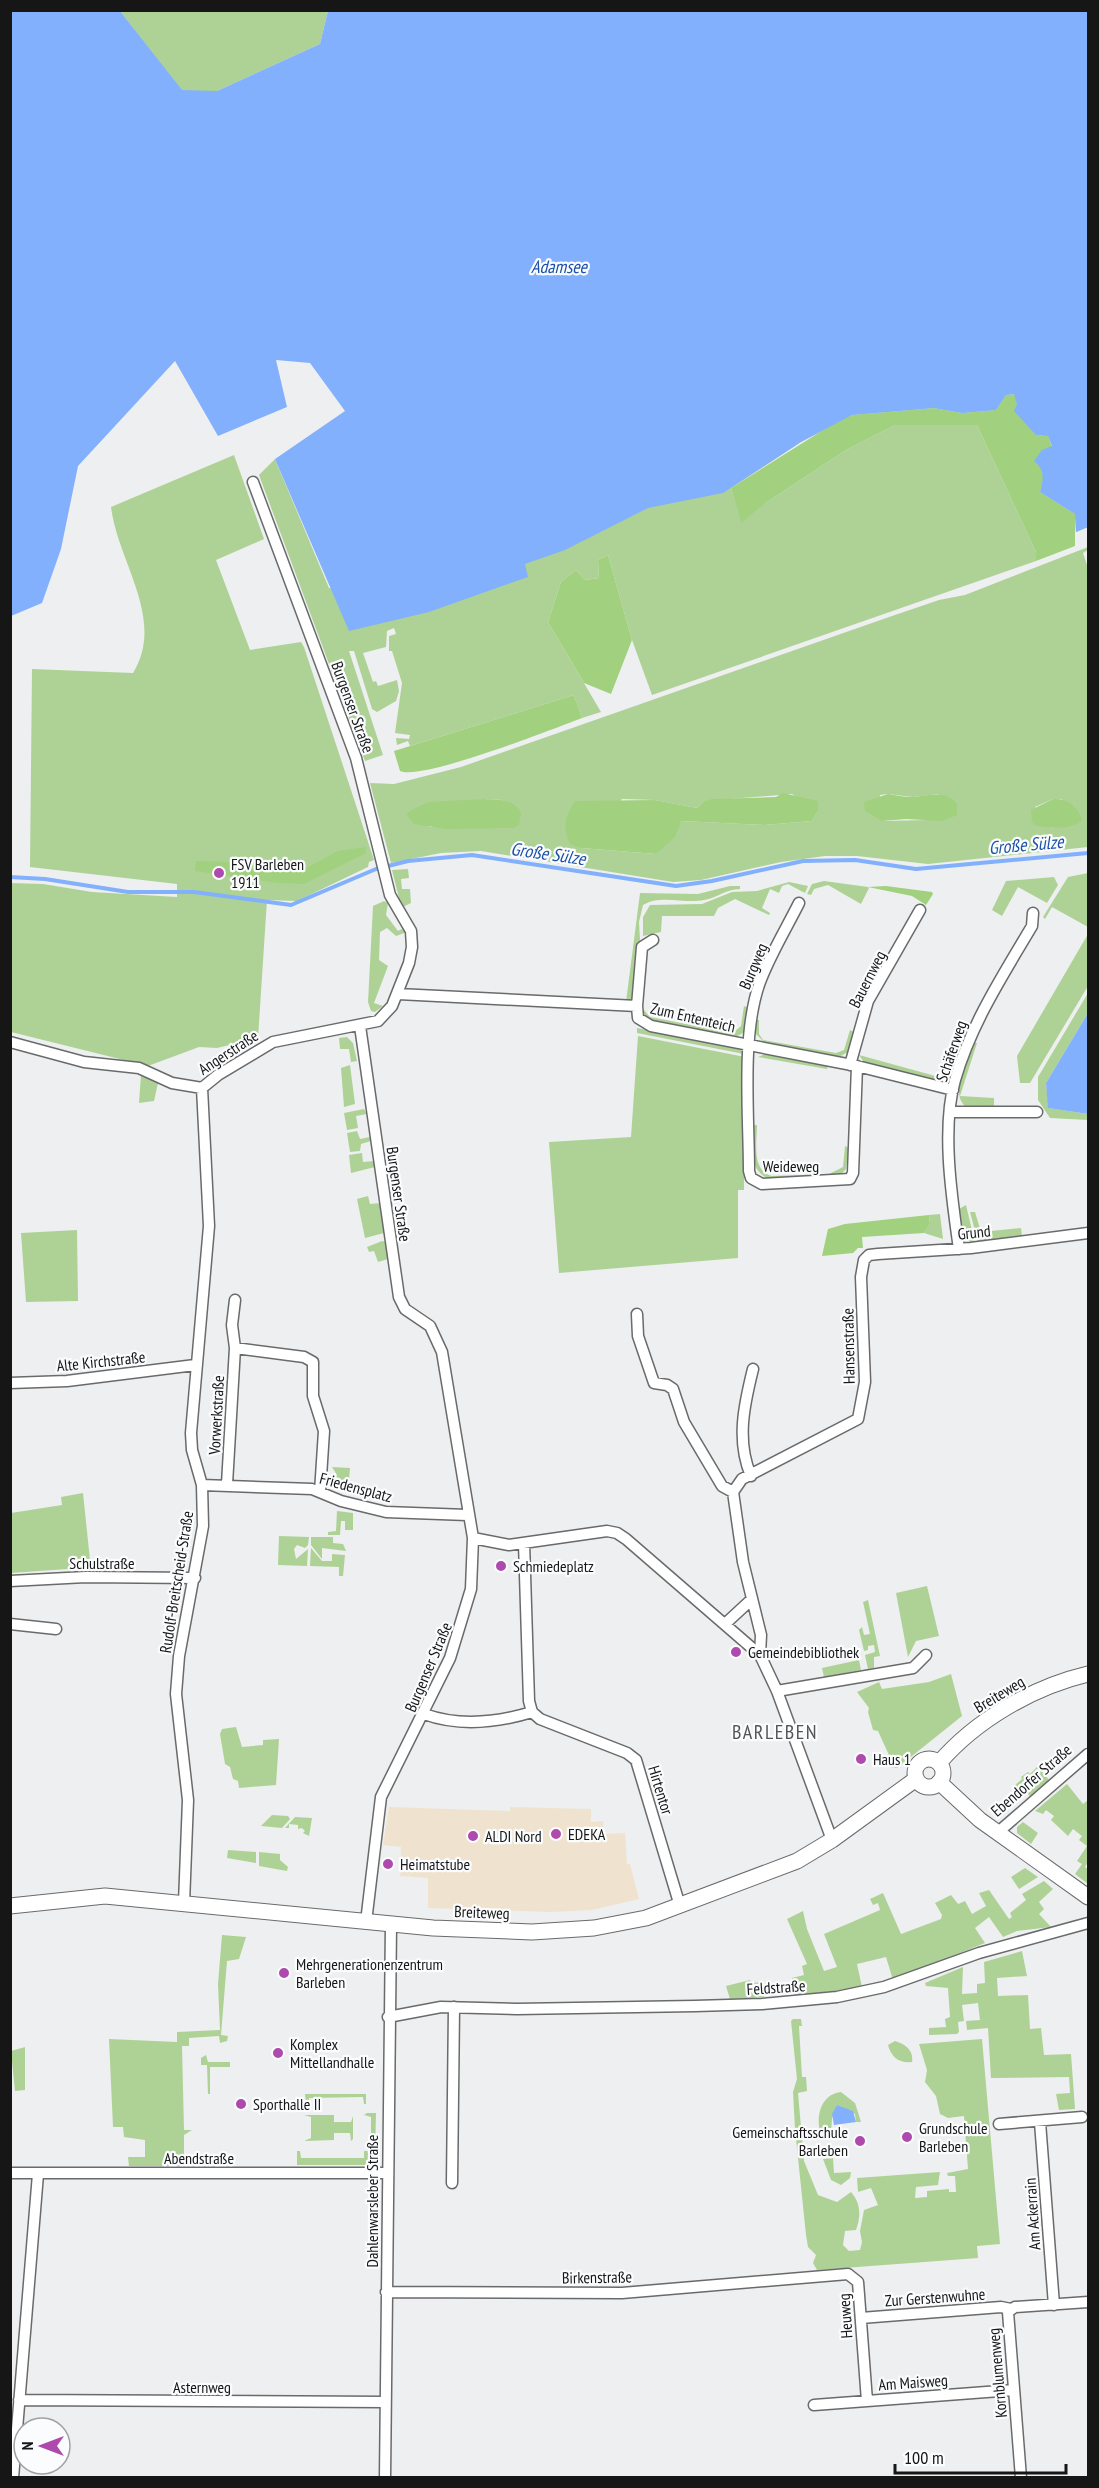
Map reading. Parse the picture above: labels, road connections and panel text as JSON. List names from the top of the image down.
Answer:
{
  "streets": {
    "street": [
      "Burgenser Straße",
      "Burgweg",
      "Bauernweg",
      "Zum Ententeich",
      "Schäferweg",
      "Angerstraße",
      "Weideweg",
      "Grund",
      "Hansenstraße",
      "Alte Kirchstraße",
      "Vorwerkstraße",
      "Friedensplatz",
      "Schulstraße",
      "Rudolf-Breitscheid-Straße",
      "Breiteweg",
      "Ebendorfer Straße",
      "Hirtentor",
      "Feldstraße",
      "Abendstraße",
      "Dahlenwarsleber Straße",
      "Am Ackerrain",
      "Birkenstraße",
      "Zur Gerstenwuhne",
      "Heuweg",
      "Kornblumenweg",
      "Am Maisweg",
      "Asternweg"
    ]
  },
  "crossings": [
    ["Burgenser Straße", "Zum Ententeich"],
    ["Burgenser Straße", "Angerstraße"],
    ["Burgenser Straße", "Friedensplatz"],
    ["Burgenser Straße", "Breiteweg"],
    ["Burgweg", "Zum Ententeich"],
    ["Burgweg", "Weideweg"],
    ["Bauernweg", "Zum Ententeich"],
    ["Bauernweg", "Weideweg"],
    ["Zum Ententeich", "Schäferweg"],
    ["Zum Ententeich", "Weideweg"],
    ["Schäferweg", "Grund"],
    ["Angerstraße", "Rudolf-Breitscheid-Straße"],
    ["Grund", "Hansenstraße"],
    ["Alte Kirchstraße", "Rudolf-Breitscheid-Straße"],
    ["Vorwerkstraße", "Friedensplatz"],
    ["Friedensplatz", "Rudolf-Breitscheid-Straße"],
    ["Schulstraße", "Rudolf-Breitscheid-Straße"],
    ["Rudolf-Breitscheid-Straße", "Breiteweg"],
    ["Breiteweg", "Ebendorfer Straße"],
    ["Breiteweg", "Hirtentor"],
    ["Breiteweg", "Dahlenwarsleber Straße"],
    ["Feldstraße", "Dahlenwarsleber Straße"],
    ["Abendstraße", "Dahlenwarsleber Straße"],
    ["Dahlenwarsleber Straße", "Birkenstraße"],
    ["Dahlenwarsleber Straße", "Asternweg"],
    ["Am Ackerrain", "Kornblumenweg"],
    ["Birkenstraße", "Heuweg"],
    ["Zur Gerstenwuhne", "Heuweg"],
    ["Zur Gerstenwuhne", "Kornblumenweg"],
    ["Heuweg", "Am Maisweg"],
    ["Kornblumenweg", "Am Maisweg"]
  ],
  "districts": ["BARLEBEN"],
  "water": ["Adamsee", "Große Sülze"],
  "places": [
    "FSV Barleben 1911",
    "Schmiedeplatz",
    "Gemeindebibliothek",
    "Haus 1",
    "EDEKA",
    "ALDI Nord",
    "Heimatstube",
    "Mehrgenerationenzentrum Barleben",
    "Komplex Mittellandhalle",
    "Sporthalle II",
    "Grundschule Barleben",
    "Gemeinschaftsschule Barleben"
  ],
  "scale_bar": "100 m",
  "north": "left"
}
